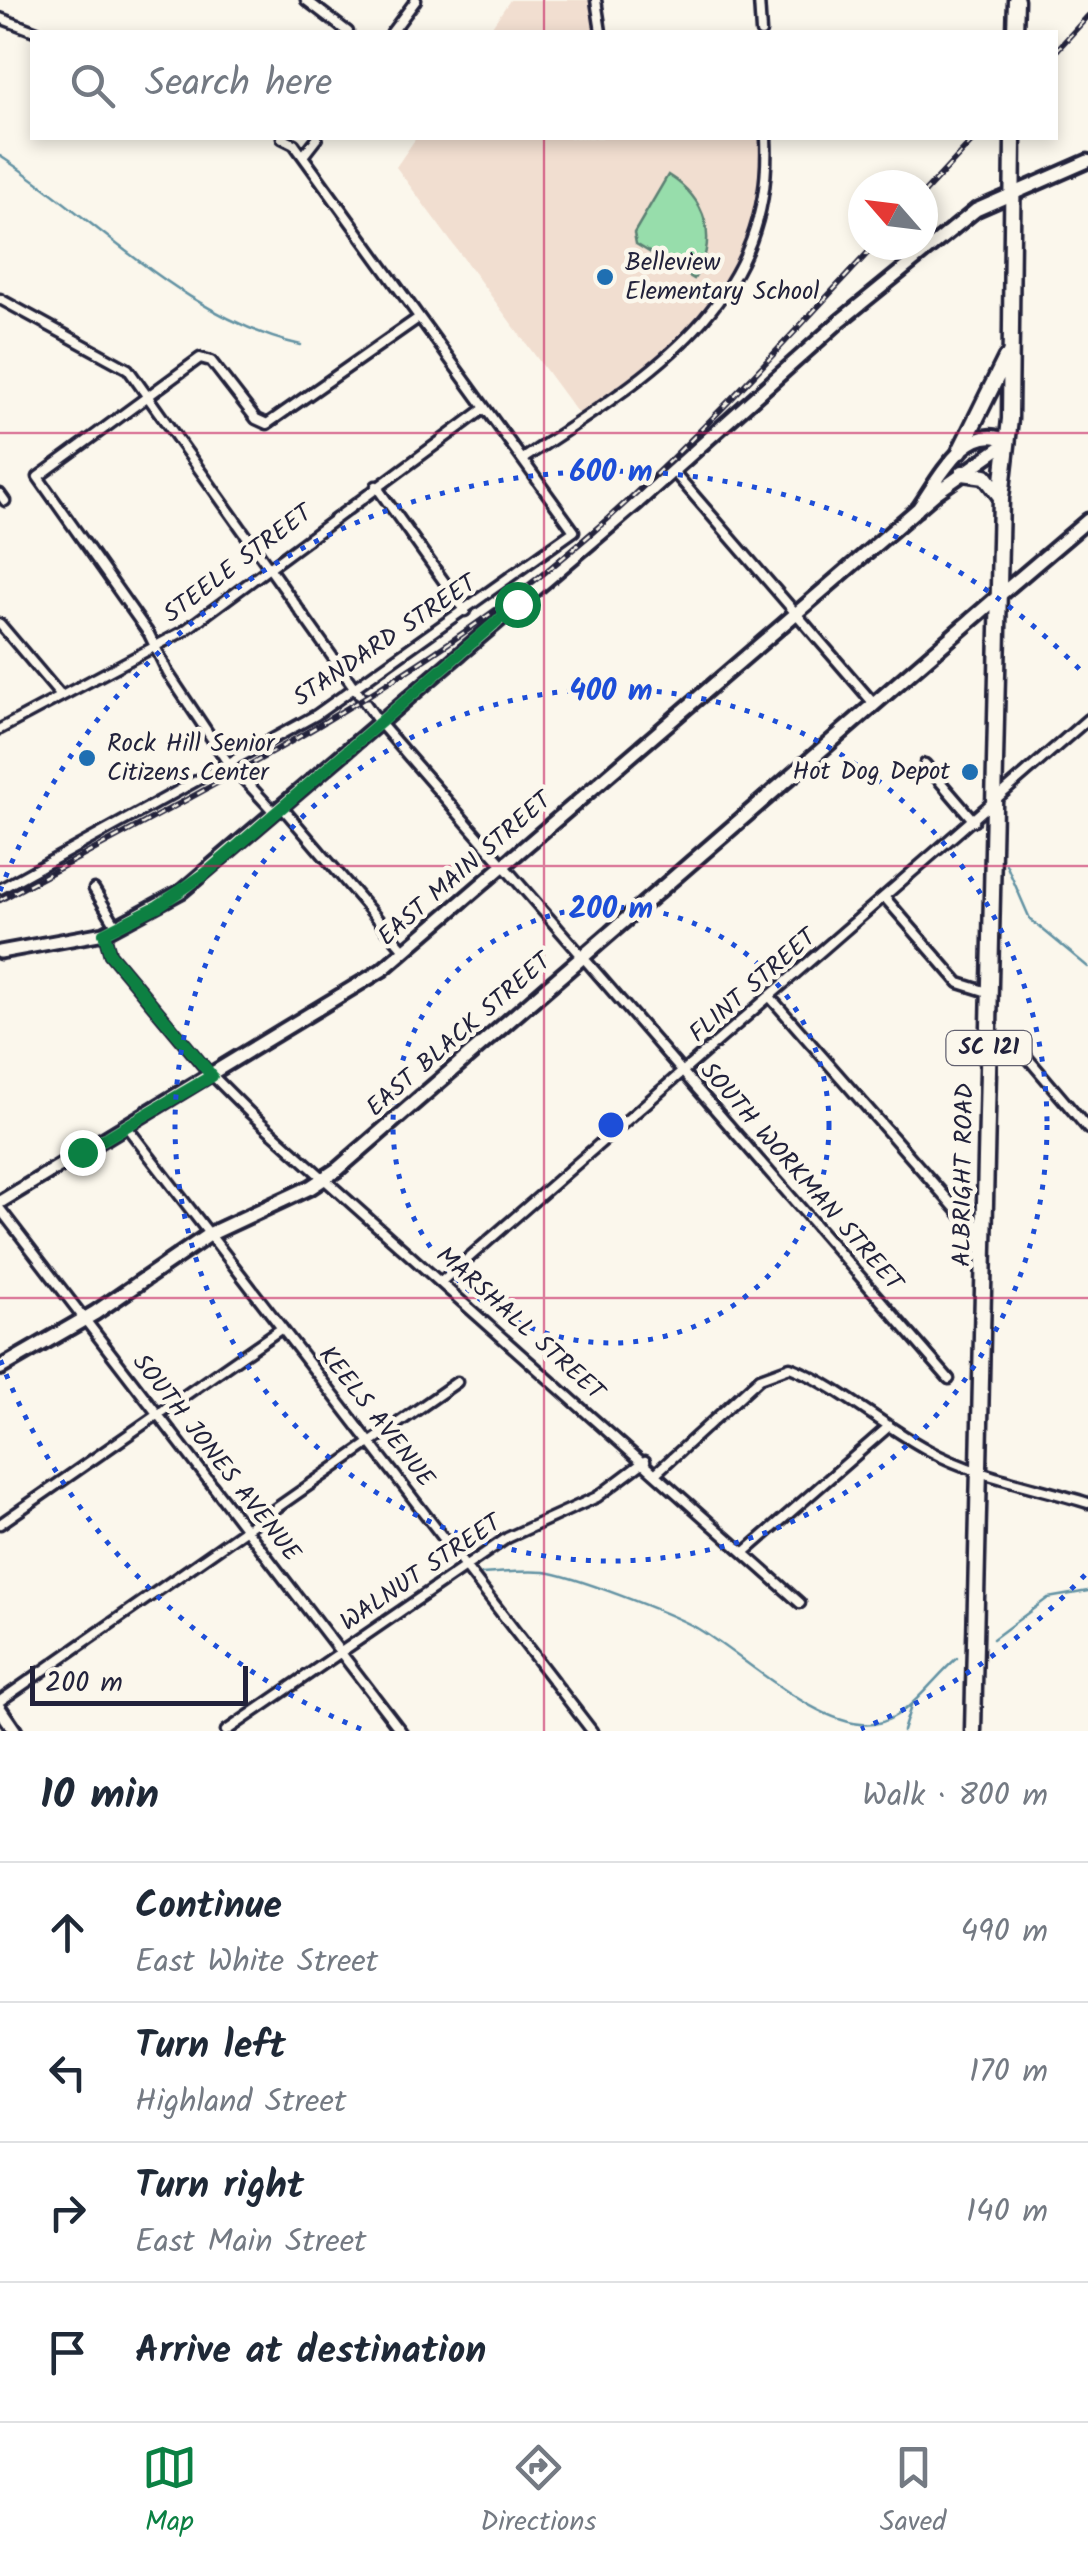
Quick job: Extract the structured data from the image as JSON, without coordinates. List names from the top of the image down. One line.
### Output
{"streets":{"highway":["SC 121","ALBRIGHT ROAD"],"main road":["EAST BLACK STREET"],"street":["STEELE STREET","STANDARD STREET","EAST MAIN STREET","FLINT STREET","SOUTH WORKMAN STREET","MARSHALL STREET","KEELS AVENUE","SOUTH JONES AVENUE","WALNUT STREET"]},"crossings":[["STEELE STREET","SOUTH WORKMAN STREET"],["STANDARD STREET","SOUTH WORKMAN STREET"],["EAST MAIN STREET","ALBRIGHT ROAD"],["EAST MAIN STREET","SOUTH WORKMAN STREET"],["EAST MAIN STREET","MARSHALL STREET"],["EAST MAIN STREET","KEELS AVENUE"],["EAST MAIN STREET","SOUTH JONES AVENUE"],["FLINT STREET","ALBRIGHT ROAD"],["FLINT STREET","SOUTH WORKMAN STREET"],["FLINT STREET","MARSHALL STREET"],["EAST BLACK STREET","ALBRIGHT ROAD"],["EAST BLACK STREET","SOUTH WORKMAN STREET"],["EAST BLACK STREET","MARSHALL STREET"],["EAST BLACK STREET","KEELS AVENUE"],["EAST BLACK STREET","SOUTH JONES AVENUE"],["MARSHALL STREET","WALNUT STREET"],["KEELS AVENUE","WALNUT STREET"],["SOUTH JONES AVENUE","WALNUT STREET"]],"places":["Belleview Elementary School","Rock Hill Senior Citizens Center","Hot Dog Depot"],"scale_bar":"200 m","north":"top left","page":{"search":"Search here","scale":"200 m","heading":["10 min","Walk · 800 m"],"list":[["Continue","East White Street","490 m"],["Turn left","Highland Street","170 m"],["Turn right","East Main Street","140 m"],"Arrive at destination"],"nav":["Map","Directions","Saved"]},"rings":["600 m","400 m","200 m"]}
